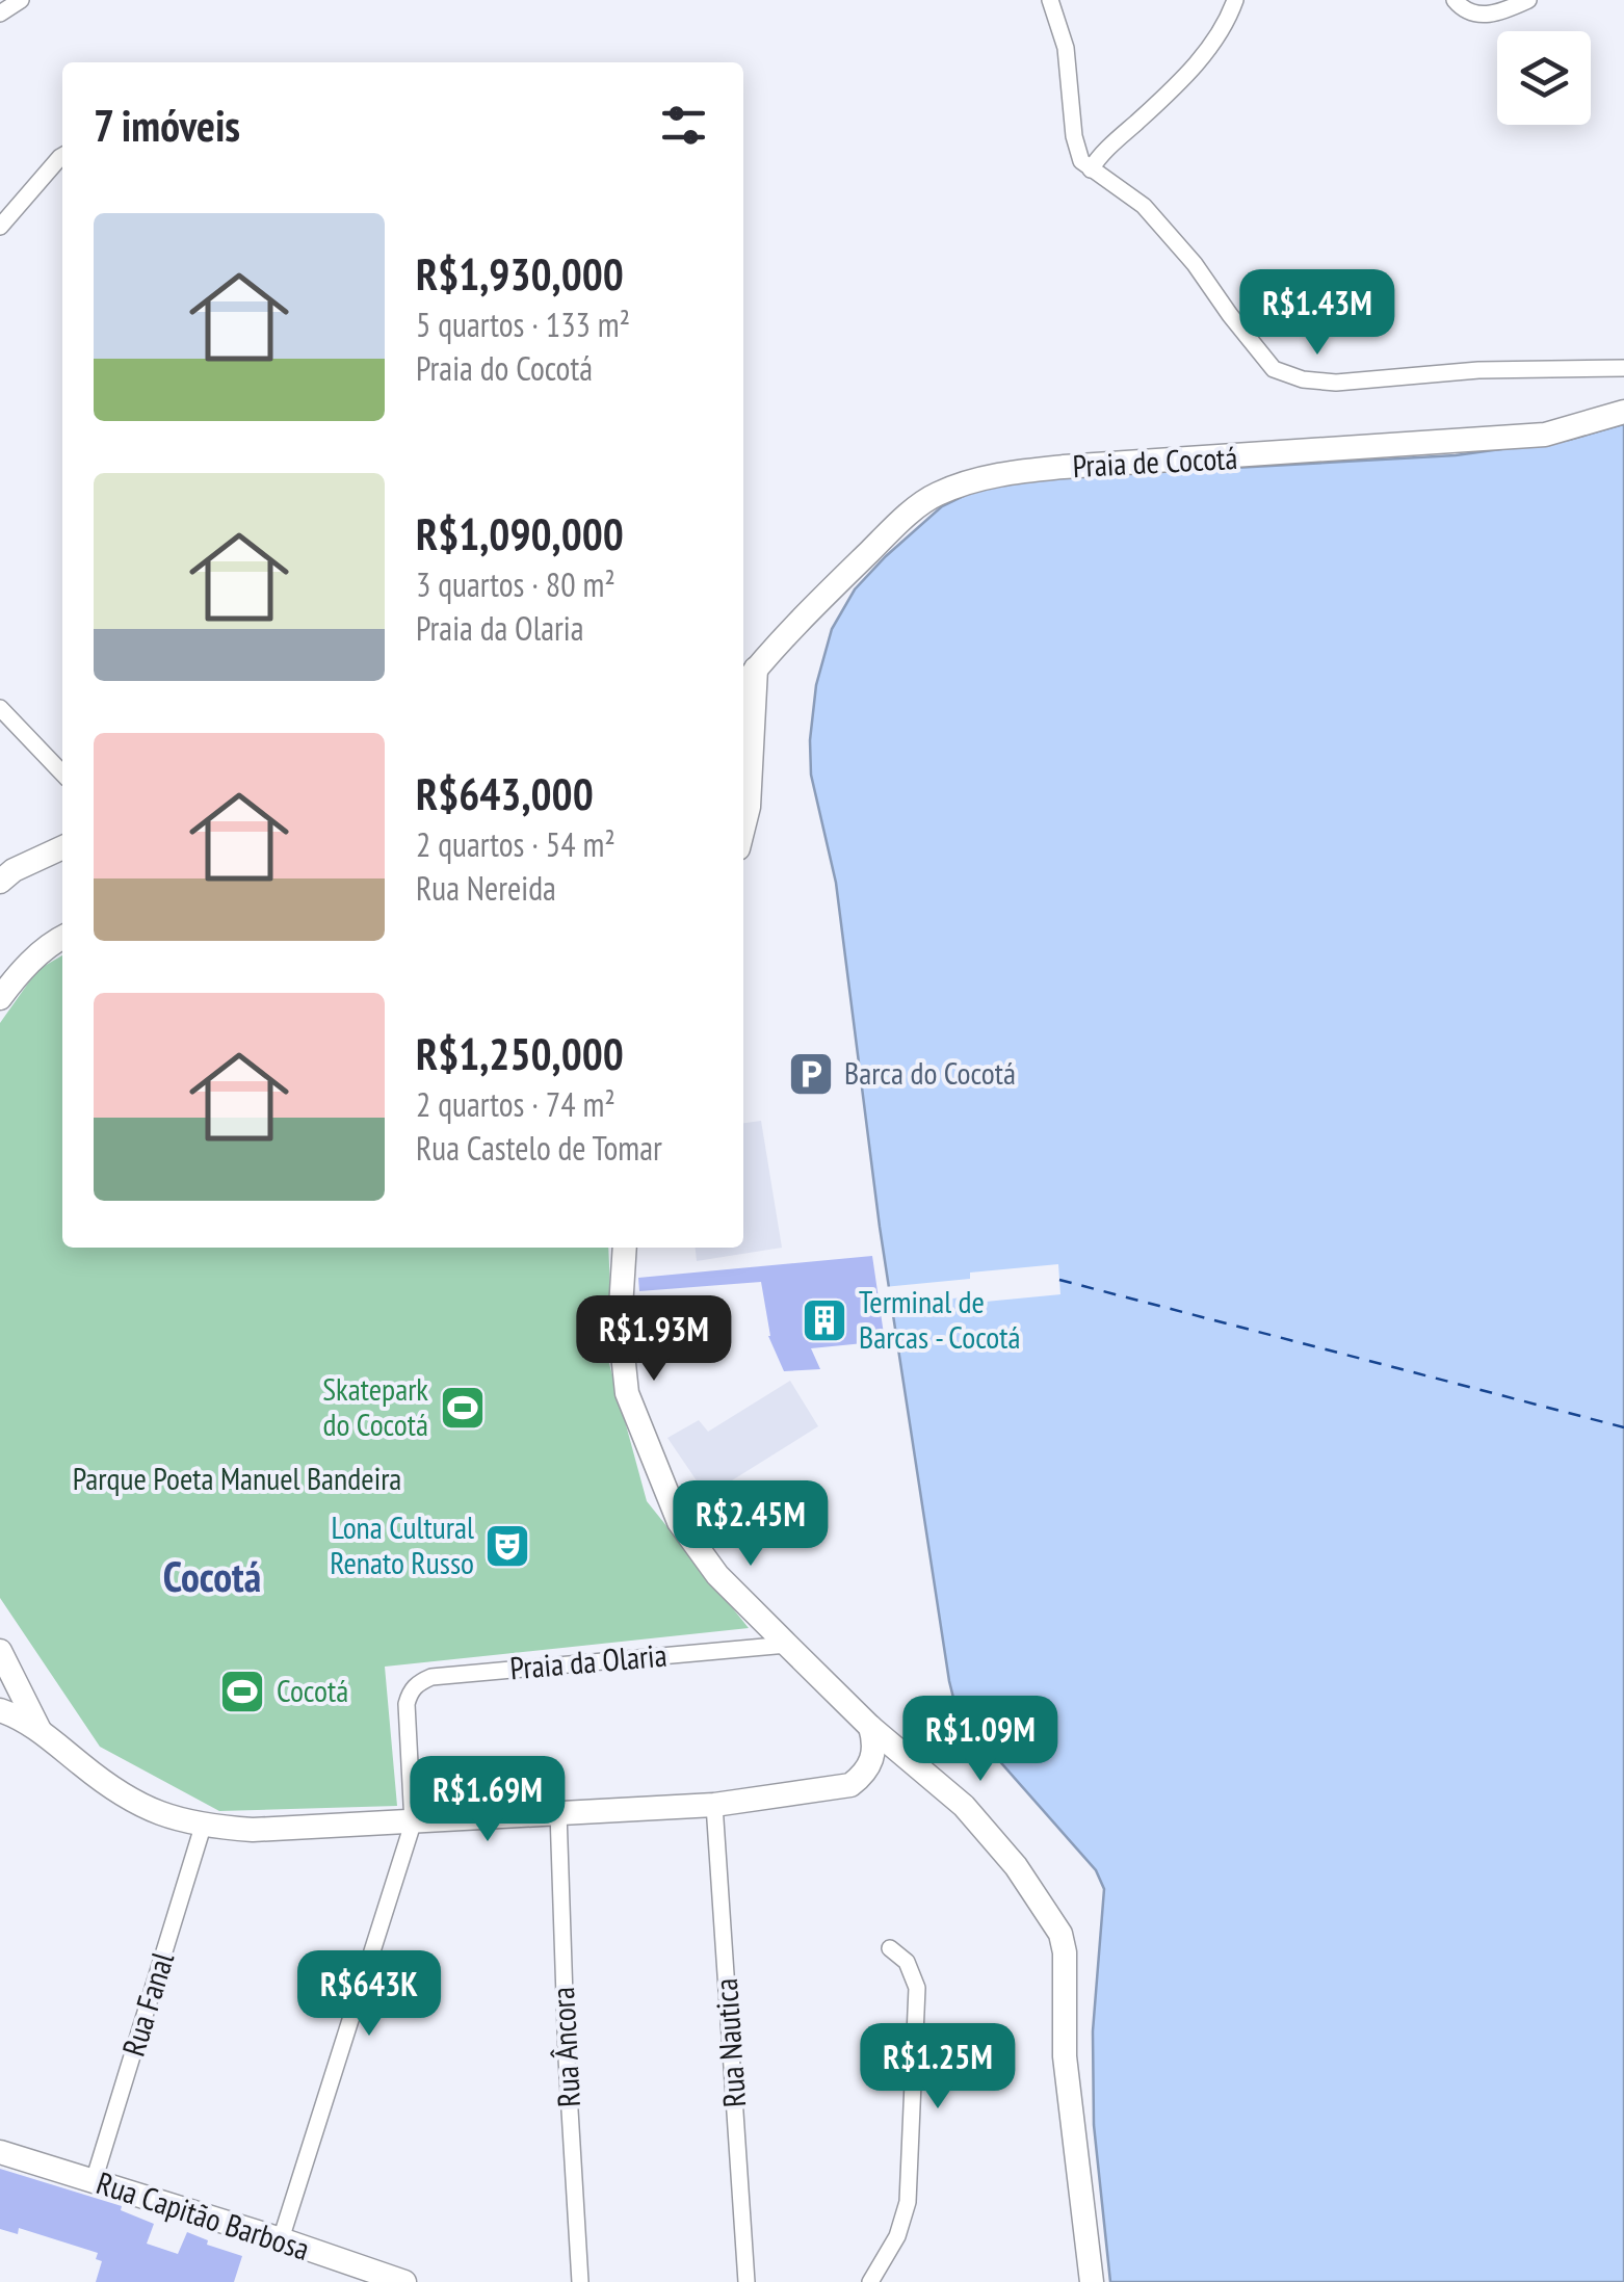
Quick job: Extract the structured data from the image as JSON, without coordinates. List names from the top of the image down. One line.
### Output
{"streets":{"street":["Praia de Cocotá","Praia da Olaria","Rua Fanal","Rua Nautica","Rua Âncora","Rua Capitão Barbosa"]},"crossings":[["Rua Fanal","Rua Capitão Barbosa"]],"districts":["Cocotá"],"parks":["Parque Poeta Manuel Bandeira"],"places":{"parking":["Barca do Cocotá"],"building":["Terminal de Barcas - Cocotá"],"sports":["Skatepark do Cocotá","Cocotá"],"theatre":["Lona Cultural Renato Russo"]},"page":{"heading":"7 imóveis","list":[{"name":"R$1,930,000","note":"5 quartos · 133 m² · Praia do Cocotá"},{"name":"R$1,090,000","note":"3 quartos · 80 m² · Praia da Olaria"},{"name":"R$643,000","note":"2 quartos · 54 m² · Rua Nereida"},{"name":"R$1,250,000","note":"2 quartos · 74 m² · Rua Castelo de Tomar"}],"price":["R$1.43M","R$1.93M","R$2.45M","R$1.09M","R$1.69M","R$643K","R$1.25M"]}}
